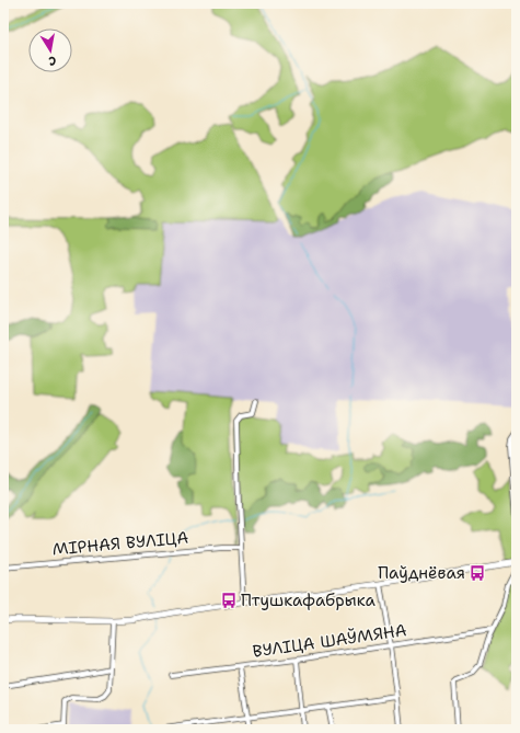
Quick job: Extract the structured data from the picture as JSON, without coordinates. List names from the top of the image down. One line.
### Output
{"streets":{"street":["МІРНАЯ ВУЛІЦА","ВУЛІЦА ШАЎМЯНА"]},"places":{"bus stop":["Паўднёвая","Птушкафабрыка"]},"north":"bottom"}
